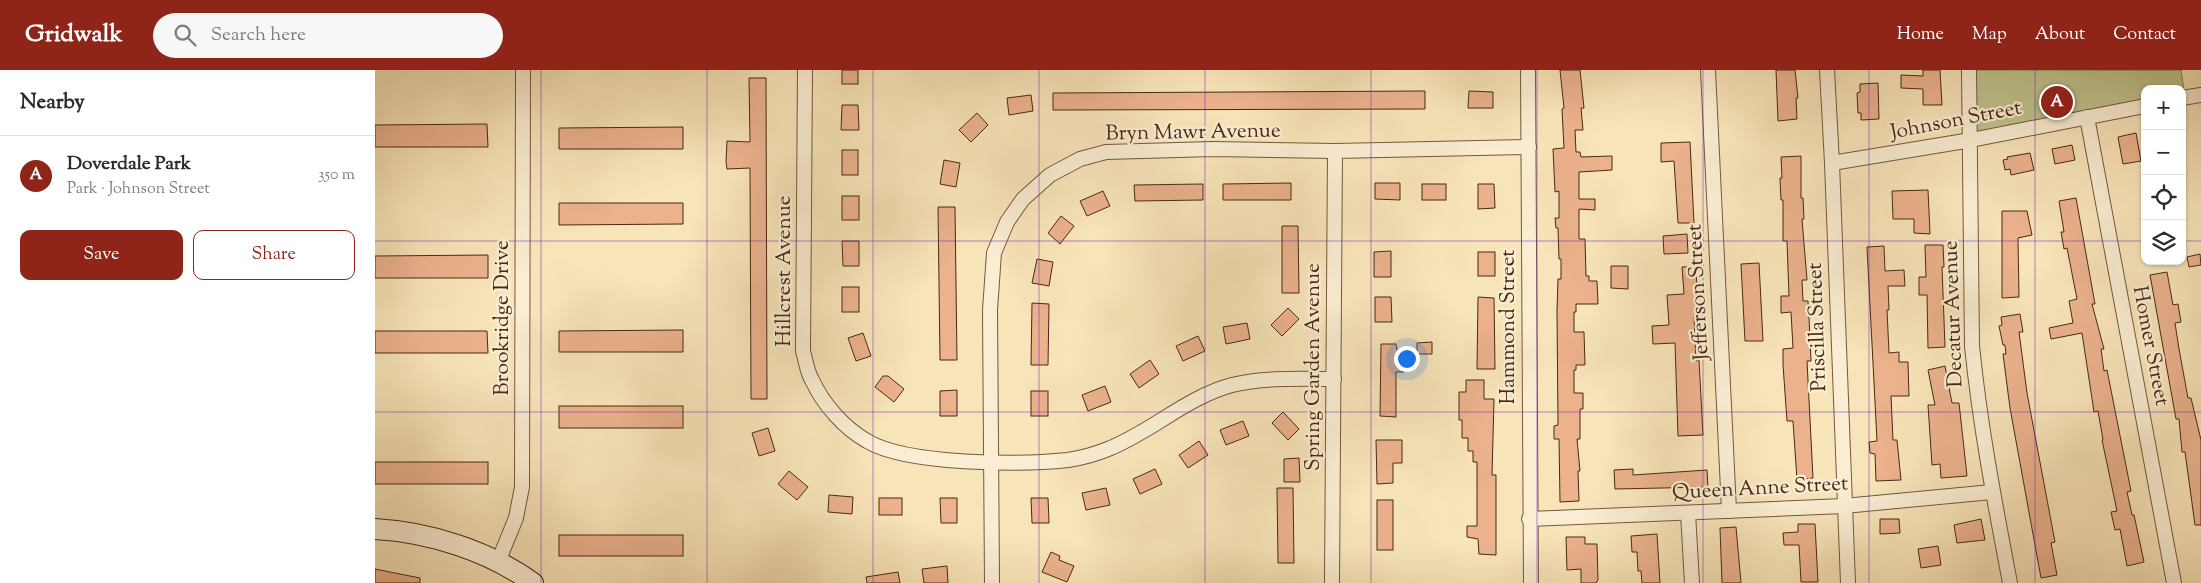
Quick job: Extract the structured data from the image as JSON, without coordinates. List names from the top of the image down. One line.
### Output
{"streets":{"street":["Johnson Street","Bryn Mawr Avenue","Hillcrest Avenue","Jefferson Street","Decatur Avenue","Brookridge Drive","Hammond Street","Priscilla Street","Homer Street","Spring Garden Avenue","Queen Anne Street"]},"crossings":[["Johnson Street","Decatur Avenue"],["Johnson Street","Priscilla Street"],["Johnson Street","Homer Street"],["Bryn Mawr Avenue","Hillcrest Avenue"],["Bryn Mawr Avenue","Hammond Street"],["Bryn Mawr Avenue","Spring Garden Avenue"],["Hillcrest Avenue","Spring Garden Avenue"],["Jefferson Street","Queen Anne Street"],["Decatur Avenue","Queen Anne Street"],["Hammond Street","Queen Anne Street"],["Priscilla Street","Queen Anne Street"]],"page":{"header":"Gridwalk","search":"Search here","nav":["Home","Map","About","Contact"],"heading":"Nearby","pins":"A","map_buttons":["+","−"],"list":[{"mark":"A","name":"Doverdale Park","note":"Park · Johnson Street","value":"350 m"}],"buttons":["Save","Share"]}}
